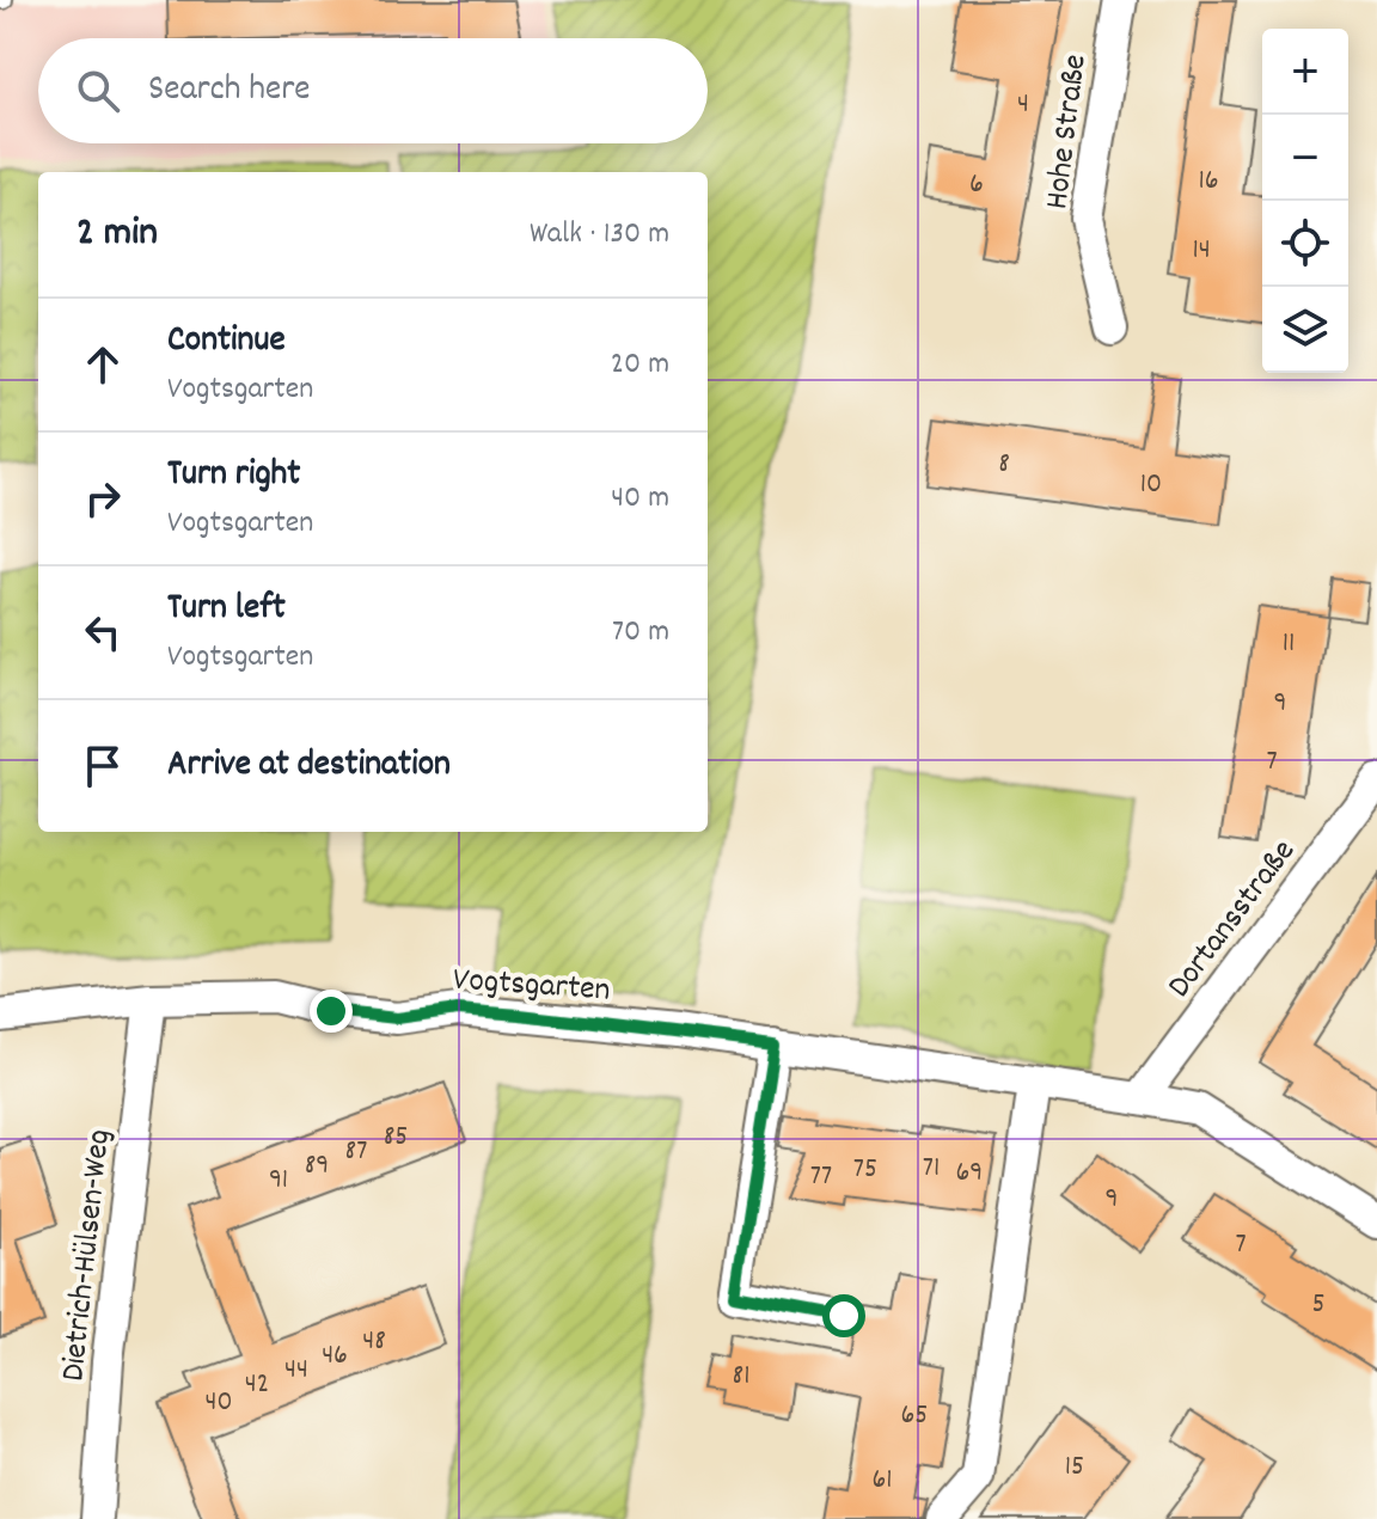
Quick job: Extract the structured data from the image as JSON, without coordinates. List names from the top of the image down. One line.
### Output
{"streets":{"street":["Hohe Straße","Dortansstraße","Vogtsgarten","Dietrich-Hülsen-Weg"]},"crossings":[["Dortansstraße","Vogtsgarten"],["Vogtsgarten","Dietrich-Hülsen-Weg"]],"house_numbers":["4","16","6","14","8","10","11","9","7","85","87","89","71","75","69","77","91","9","7","5","48","46","44","81","42","40","65","15","61"],"page":{"map_buttons":["+","−"],"search":"Search here","heading":["2 min","Walk · 130 m"],"list":[["Continue","Vogtsgarten","20 m"],["Turn right","Vogtsgarten","40 m"],["Turn left","Vogtsgarten","70 m"],"Arrive at destination"]}}
